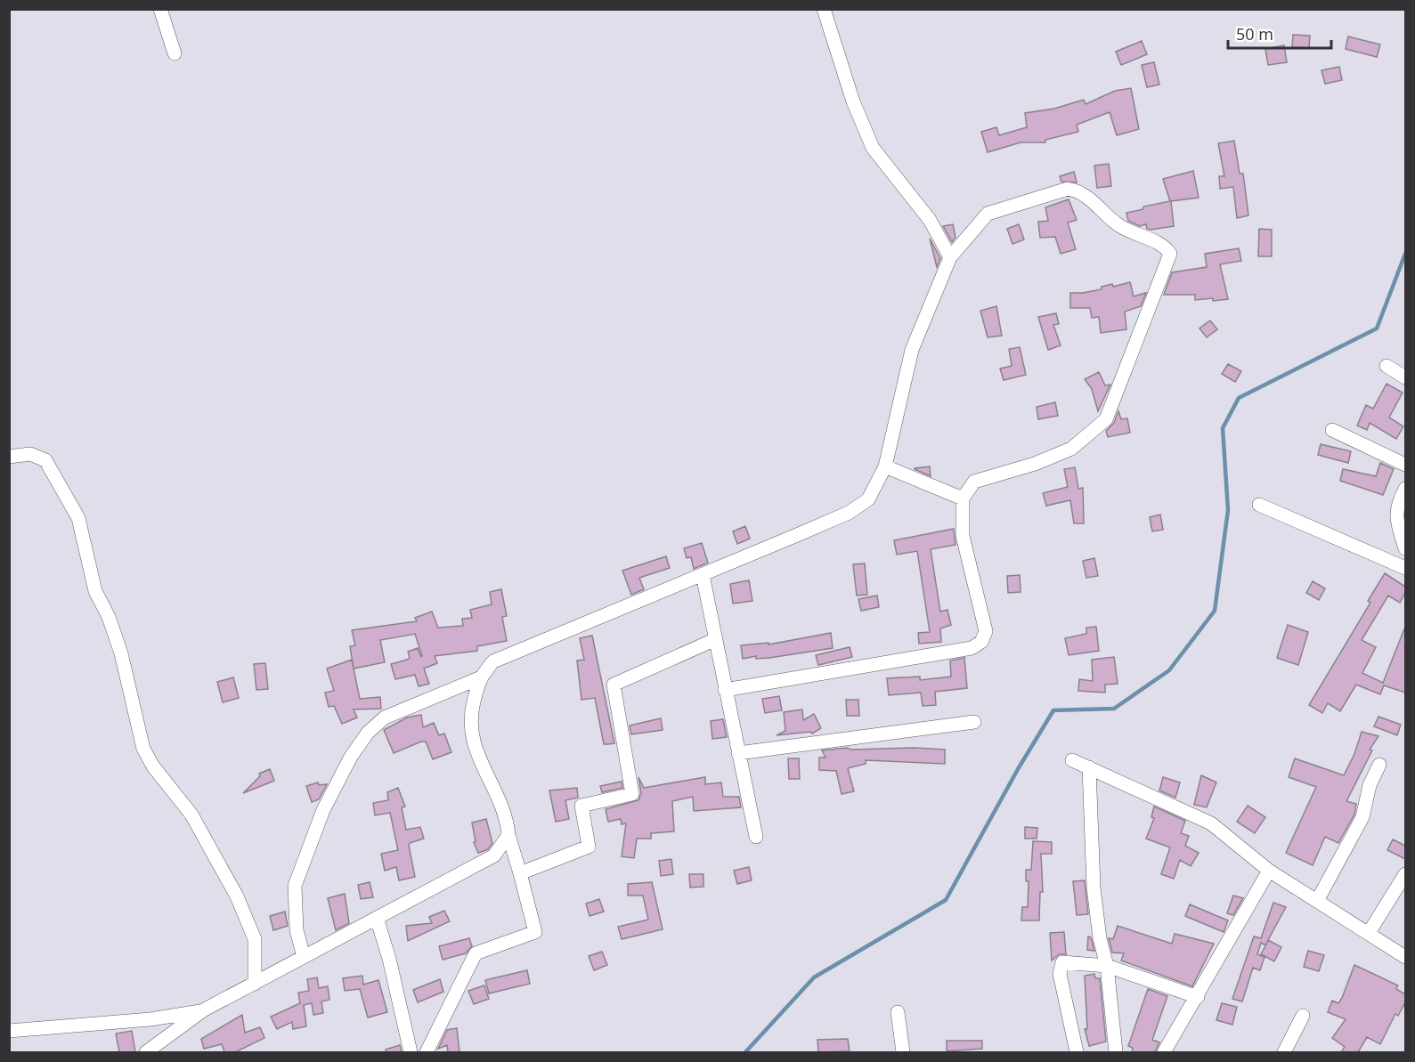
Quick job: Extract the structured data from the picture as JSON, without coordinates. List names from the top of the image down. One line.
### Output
{"scale_bar":"50 m"}
